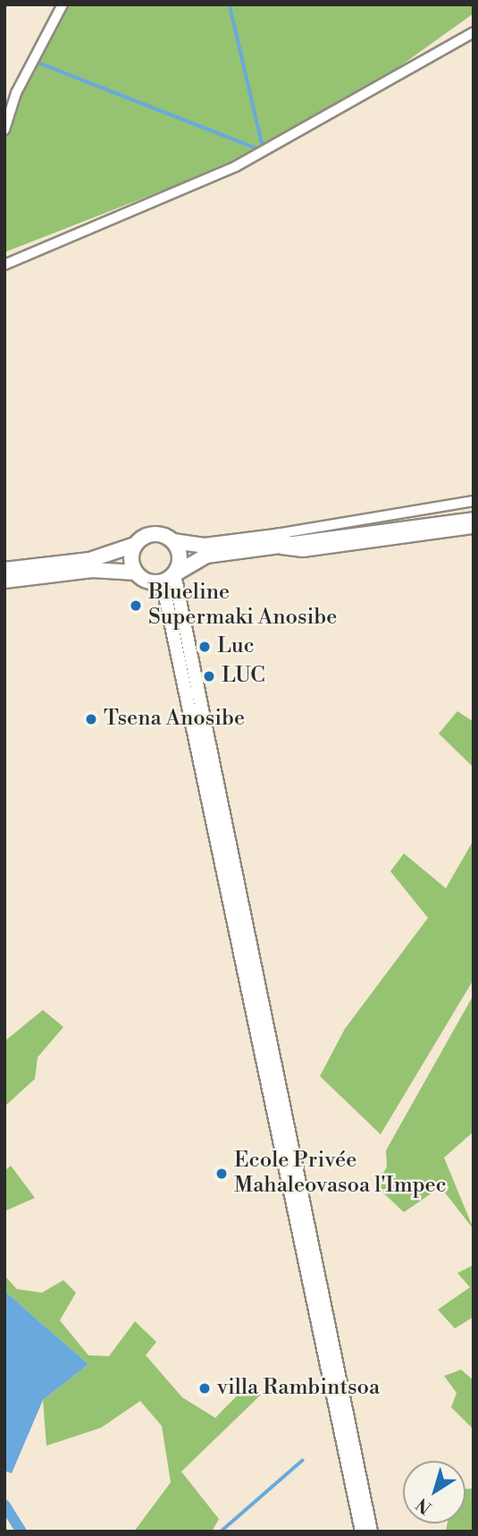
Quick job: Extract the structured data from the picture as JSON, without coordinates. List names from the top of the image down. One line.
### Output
{"places":["Blueline Supermaki Anosibe","Luc","LUC","Tsena Anosibe","Ecole Privée Mahaleovasoa l'Impec","villa Rambintsoa"],"north":"bottom left"}
